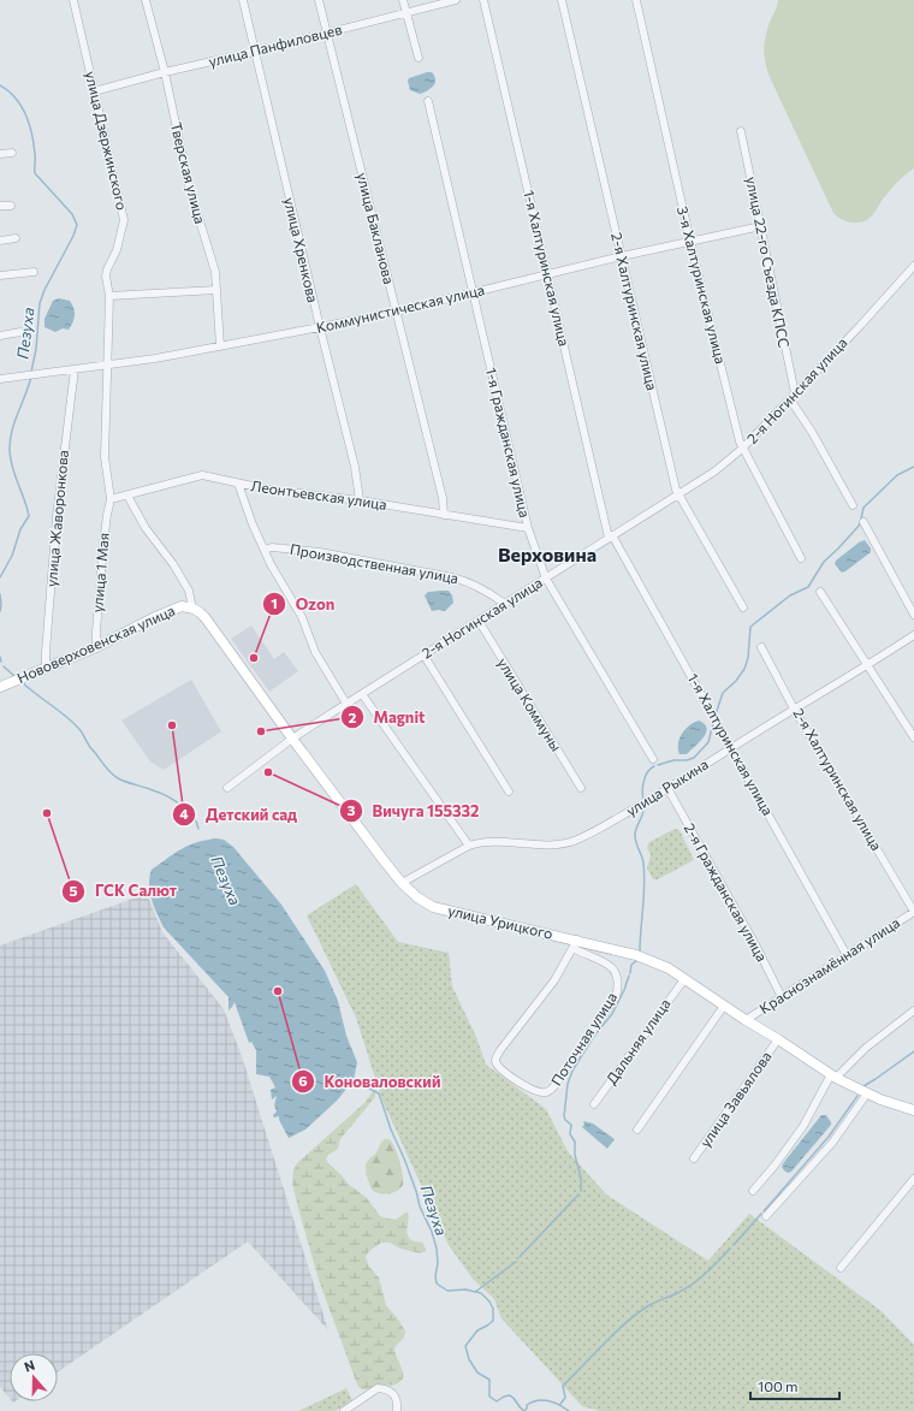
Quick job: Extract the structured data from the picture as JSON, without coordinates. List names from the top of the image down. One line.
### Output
{"streets":{"main road":["Нововерховенская улица","улица Урицкого"],"street":["улица Панфиловцев","улица Дзержинского","Тверская улица","улица Бакланова","улица Хренкова","улица 22-го Съезда КПСС","1-я Халтуринская улица","3-я Халтуринская улица","Коммунистическая улица","2-я Халтуринская улица","2-я Ногинская улица","1-я Гражданская улица","Леонтьевская улица","улица Жаворонкова","Производственная улица","улица 1 Мая","улица Коммуны","улица Рыкина","2-я Гражданская улица","Краснознамённая улица","Поточная улица","Дальняя улица","улица Завьялова"]},"crossings":[["улица Панфиловцев","улица Дзержинского"],["улица Панфиловцев","Тверская улица"],["улица Панфиловцев","улица Бакланова"],["улица Панфиловцев","улица Хренкова"],["улица Дзержинского","Коммунистическая улица"],["улица Дзержинского","улица 1 Мая"],["Тверская улица","Коммунистическая улица"],["улица Бакланова","Коммунистическая улица"],["улица Бакланова","Леонтьевская улица"],["улица Хренкова","Коммунистическая улица"],["улица Хренкова","Леонтьевская улица"],["улица 22-го Съезда КПСС","Коммунистическая улица"],["улица 22-го Съезда КПСС","2-я Ногинская улица"],["1-я Халтуринская улица","Коммунистическая улица"],["1-я Халтуринская улица","2-я Ногинская улица"],["1-я Халтуринская улица","улица Рыкина"],["1-я Халтуринская улица","Краснознамённая улица"],["3-я Халтуринская улица","Коммунистическая улица"],["3-я Халтуринская улица","2-я Ногинская улица"],["Коммунистическая улица","2-я Халтуринская улица"],["Коммунистическая улица","1-я Гражданская улица"],["Коммунистическая улица","улица Жаворонкова"],["Коммунистическая улица","улица 1 Мая"],["2-я Халтуринская улица","2-я Ногинская улица"],["2-я Халтуринская улица","улица Рыкина"],["2-я Халтуринская улица","Краснознамённая улица"],["2-я Ногинская улица","1-я Гражданская улица"],["2-я Ногинская улица","Производственная улица"],["2-я Ногинская улица","улица Коммуны"],["2-я Ногинская улица","улица Урицкого"],["1-я Гражданская улица","Леонтьевская улица"],["Леонтьевская улица","улица 1 Мая"],["улица Жаворонкова","Нововерховенская улица"],["улица 1 Мая","Нововерховенская улица"],["Нововерховенская улица","улица Урицкого"],["улица Рыкина","2-я Гражданская улица"],["улица Рыкина","улица Урицкого"],["2-я Гражданская улица","Краснознамённая улица"],["улица Урицкого","Краснознамённая улица"],["улица Урицкого","Поточная улица"],["улица Урицкого","Дальняя улица"],["улица Урицкого","улица Завьялова"]],"districts":["Верховина"],"water":["Пезуха"],"places":["Ozon","Детский сад","Magnit","Вичуга 155332","ГСК Салют","Коноваловский"],"scale_bar":"100 m","north":"top"}
